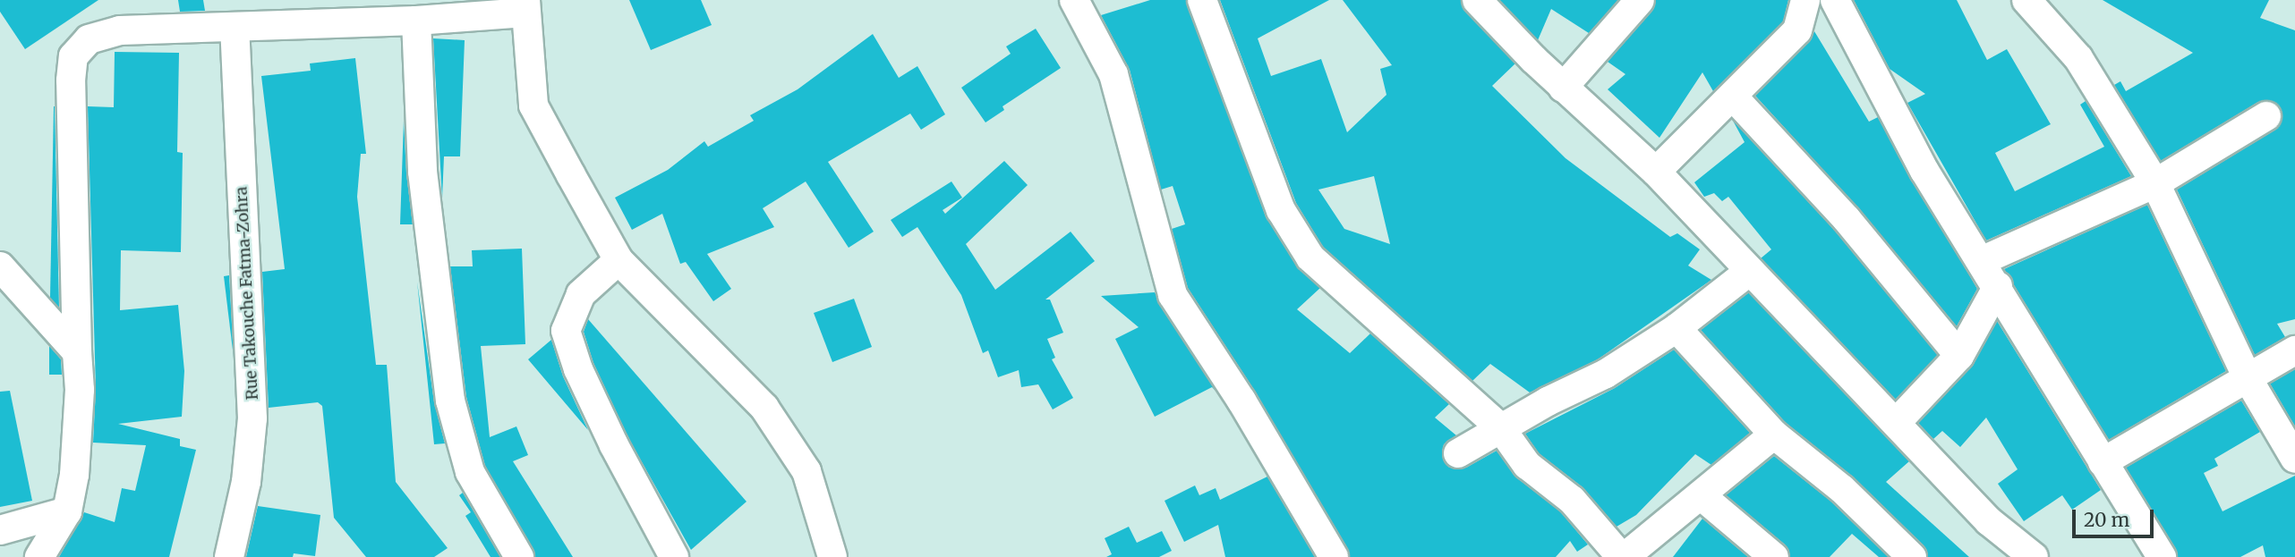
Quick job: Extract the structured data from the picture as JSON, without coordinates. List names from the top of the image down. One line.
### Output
{"streets":{"street":["Rue Takouche Fatma-Zohra"]},"scale_bar":"20 m"}
